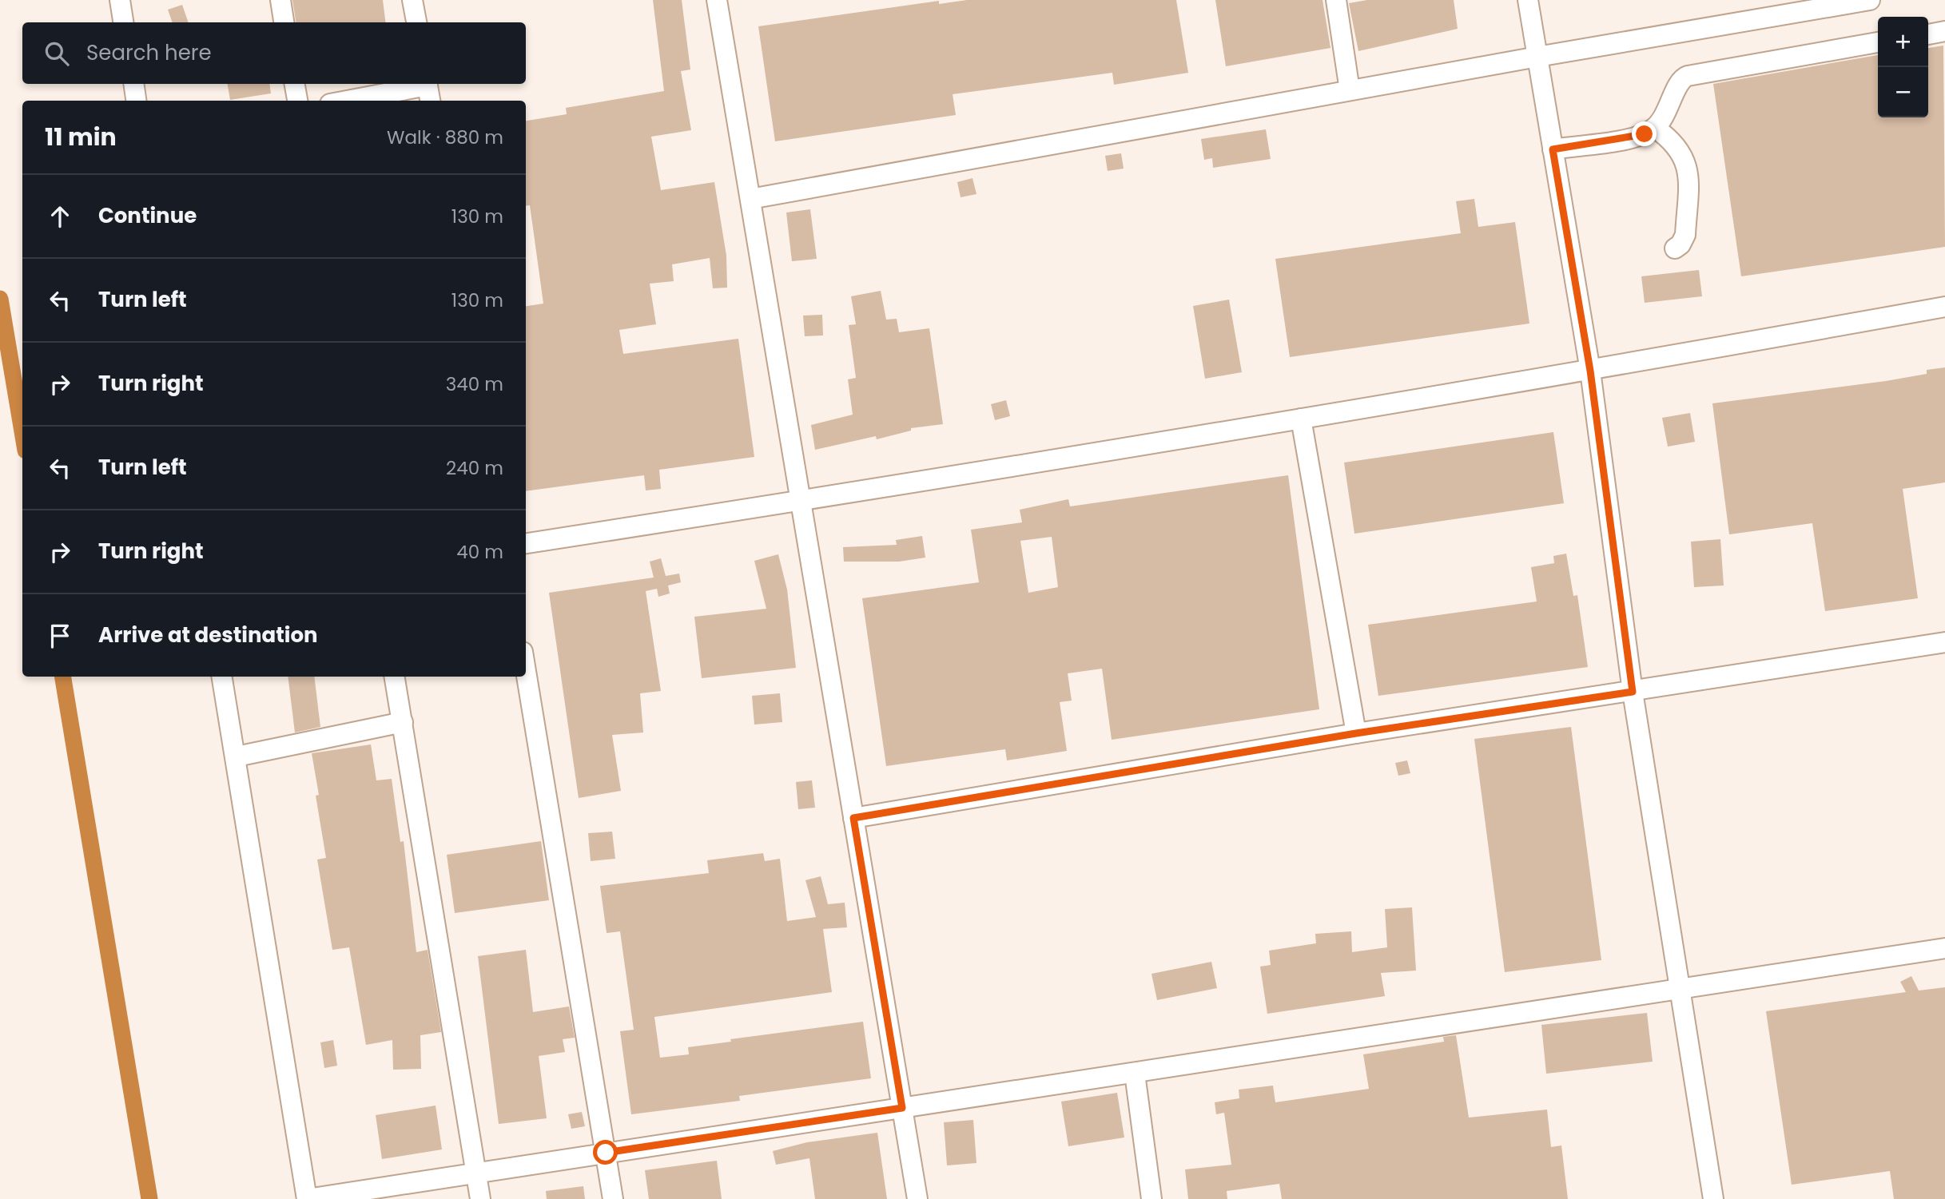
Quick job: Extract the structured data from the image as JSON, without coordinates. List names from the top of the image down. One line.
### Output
{"page":{"map_buttons":["+","−"],"search":"Search here","heading":["11 min","Walk · 880 m"],"list":[["Continue","130 m"],["Turn left","130 m"],["Turn right","340 m"],["Turn left","240 m"],["Turn right","40 m"],"Arrive at destination"]}}
